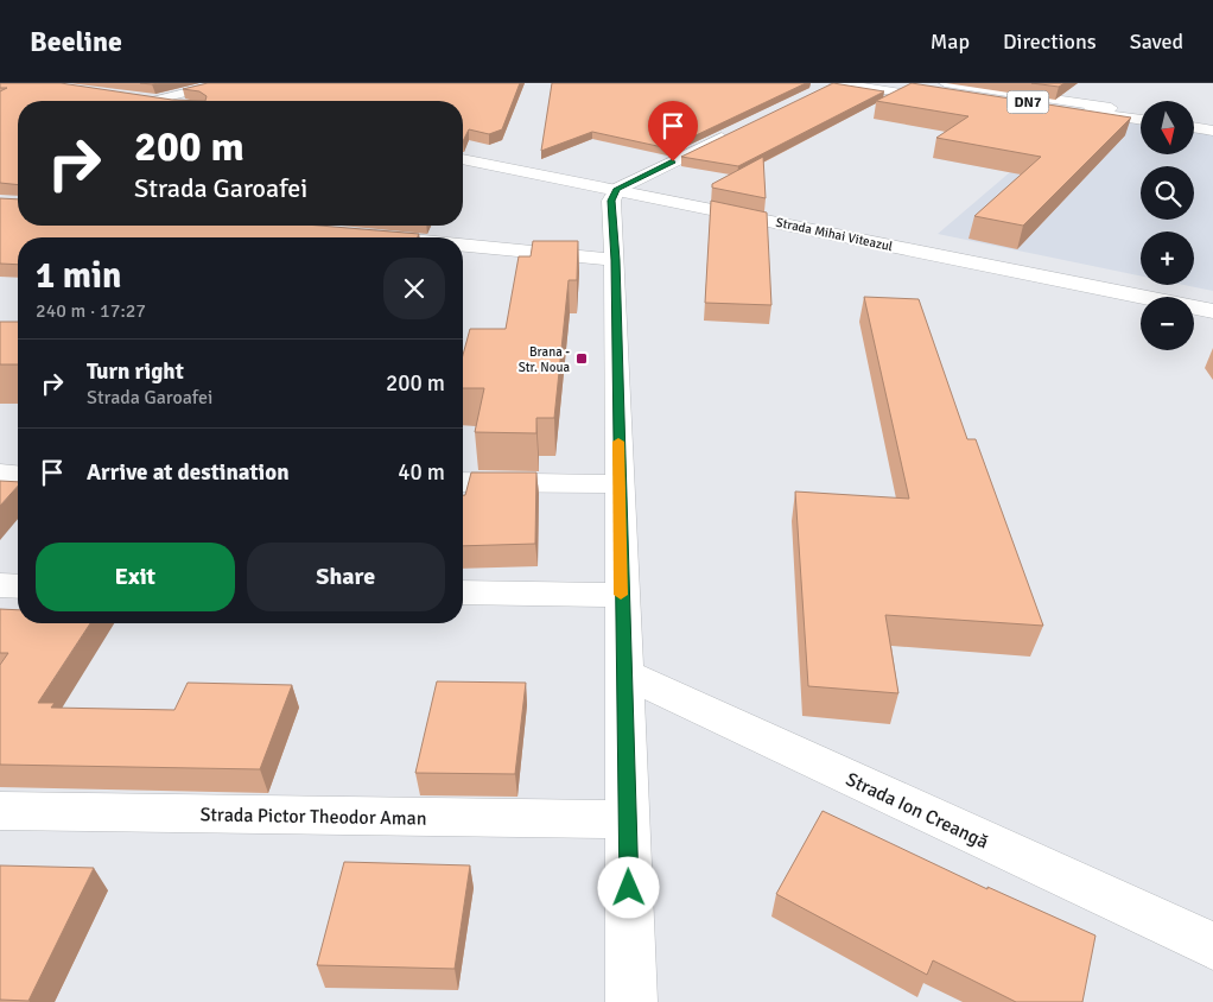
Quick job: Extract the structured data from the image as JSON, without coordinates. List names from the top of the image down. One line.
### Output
{"streets":{"street":["DN7","Strada Mihai Viteazul","Strada Ion Creangă","Strada Pictor Theodor Aman"]},"places":{"transit":["Brana - Str. Noua"]},"north":"bottom","page":{"header":"Beeline","nav":["Map","Directions","Saved"],"map_buttons":["+","−"],"turn":["200 m","Strada Garoafei"],"heading":["1 min","240 m · 17:27"],"list":[{"name":"Turn right","note":"Strada Garoafei","value":"200 m"},{"name":"Arrive at destination","value":"40 m"}],"buttons":["Exit","Share"]}}
